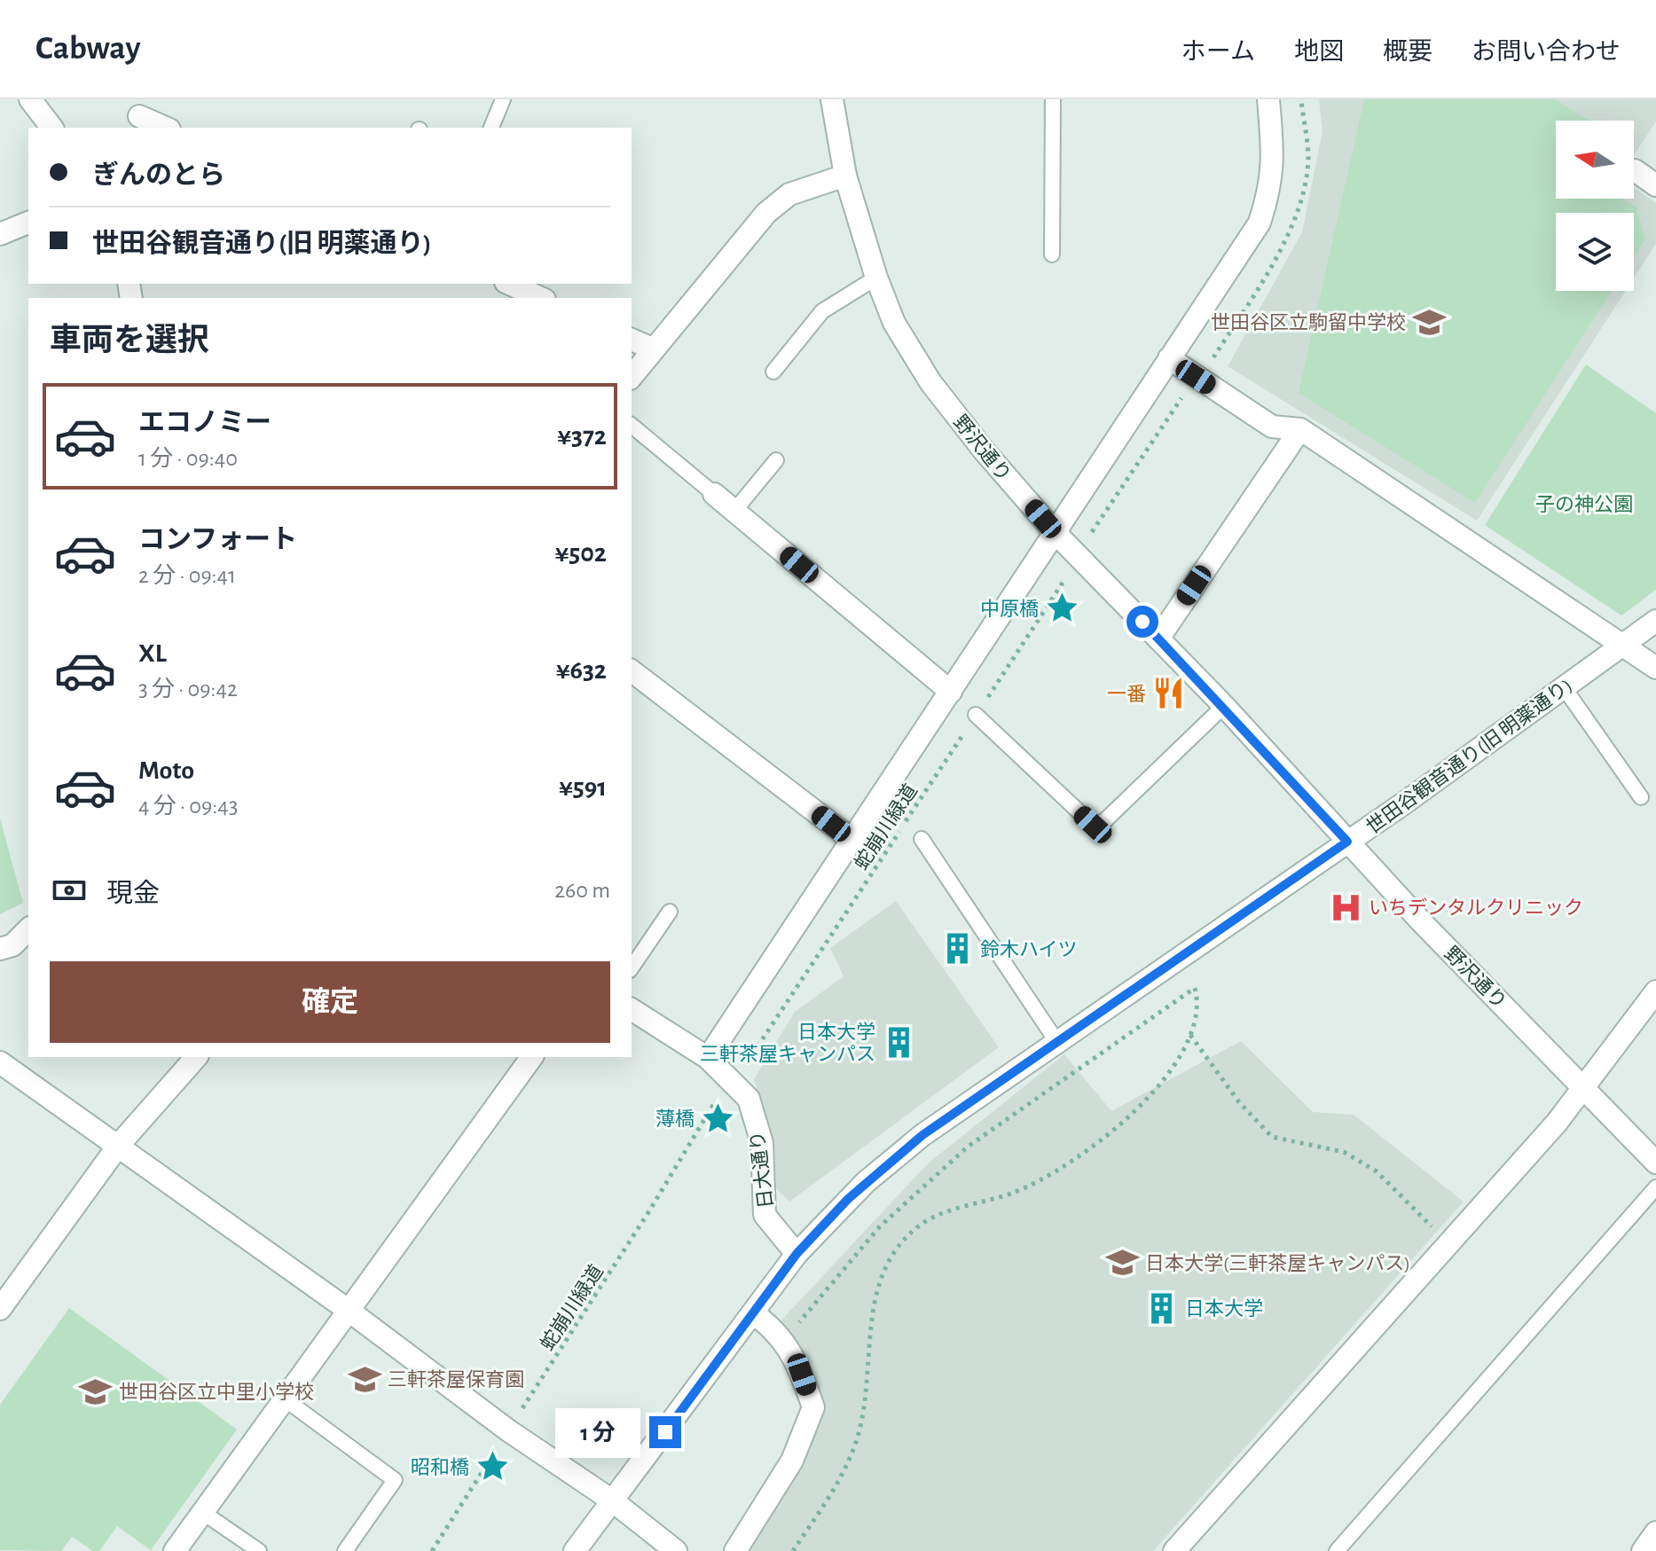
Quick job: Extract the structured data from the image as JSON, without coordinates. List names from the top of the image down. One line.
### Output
{"streets":{"street":["野沢通り","世田谷観音通り(旧 明薬通り)","日大通り"],"path":["蛇崩川緑道"]},"crossings":[["野沢通り","世田谷観音通り(旧 明薬通り)"],["野沢通り","蛇崩川緑道"],["世田谷観音通り(旧 明薬通り)","日大通り"],["蛇崩川緑道","日大通り"]],"parks":["子の神公園"],"places":{"school or university":["世田谷区立駒留中学校","日本大学(三軒茶屋キャンパス)","三軒茶屋保育園","世田谷区立中里小学校"],"place":["中原橋","薄橋","昭和橋"],"restaurant":["一番"],"hospital":["いちデンタルクリニック"],"building":["鈴木ハイツ","日本大学 三軒茶屋キャンパス","日本大学"]},"north":"left","page":{"header":"Cabway","nav":["ホーム","地図","概要","お問い合わせ"],"banner":["ぎんのとら","世田谷観音通り(旧 明薬通り)"],"heading":"車両を選択","list":[{"name":"エコノミー","note":"1 分 · 09:40","value":"¥372"},{"name":"コンフォート","note":"2 分 · 09:41","value":"¥502"},{"name":"XL","note":"3 分 · 09:42","value":"¥632"},{"name":"Moto","note":"4 分 · 09:43","value":"¥591"}],"pay":["現金","260 m"],"buttons":"確定","bubble":"1 分"}}
